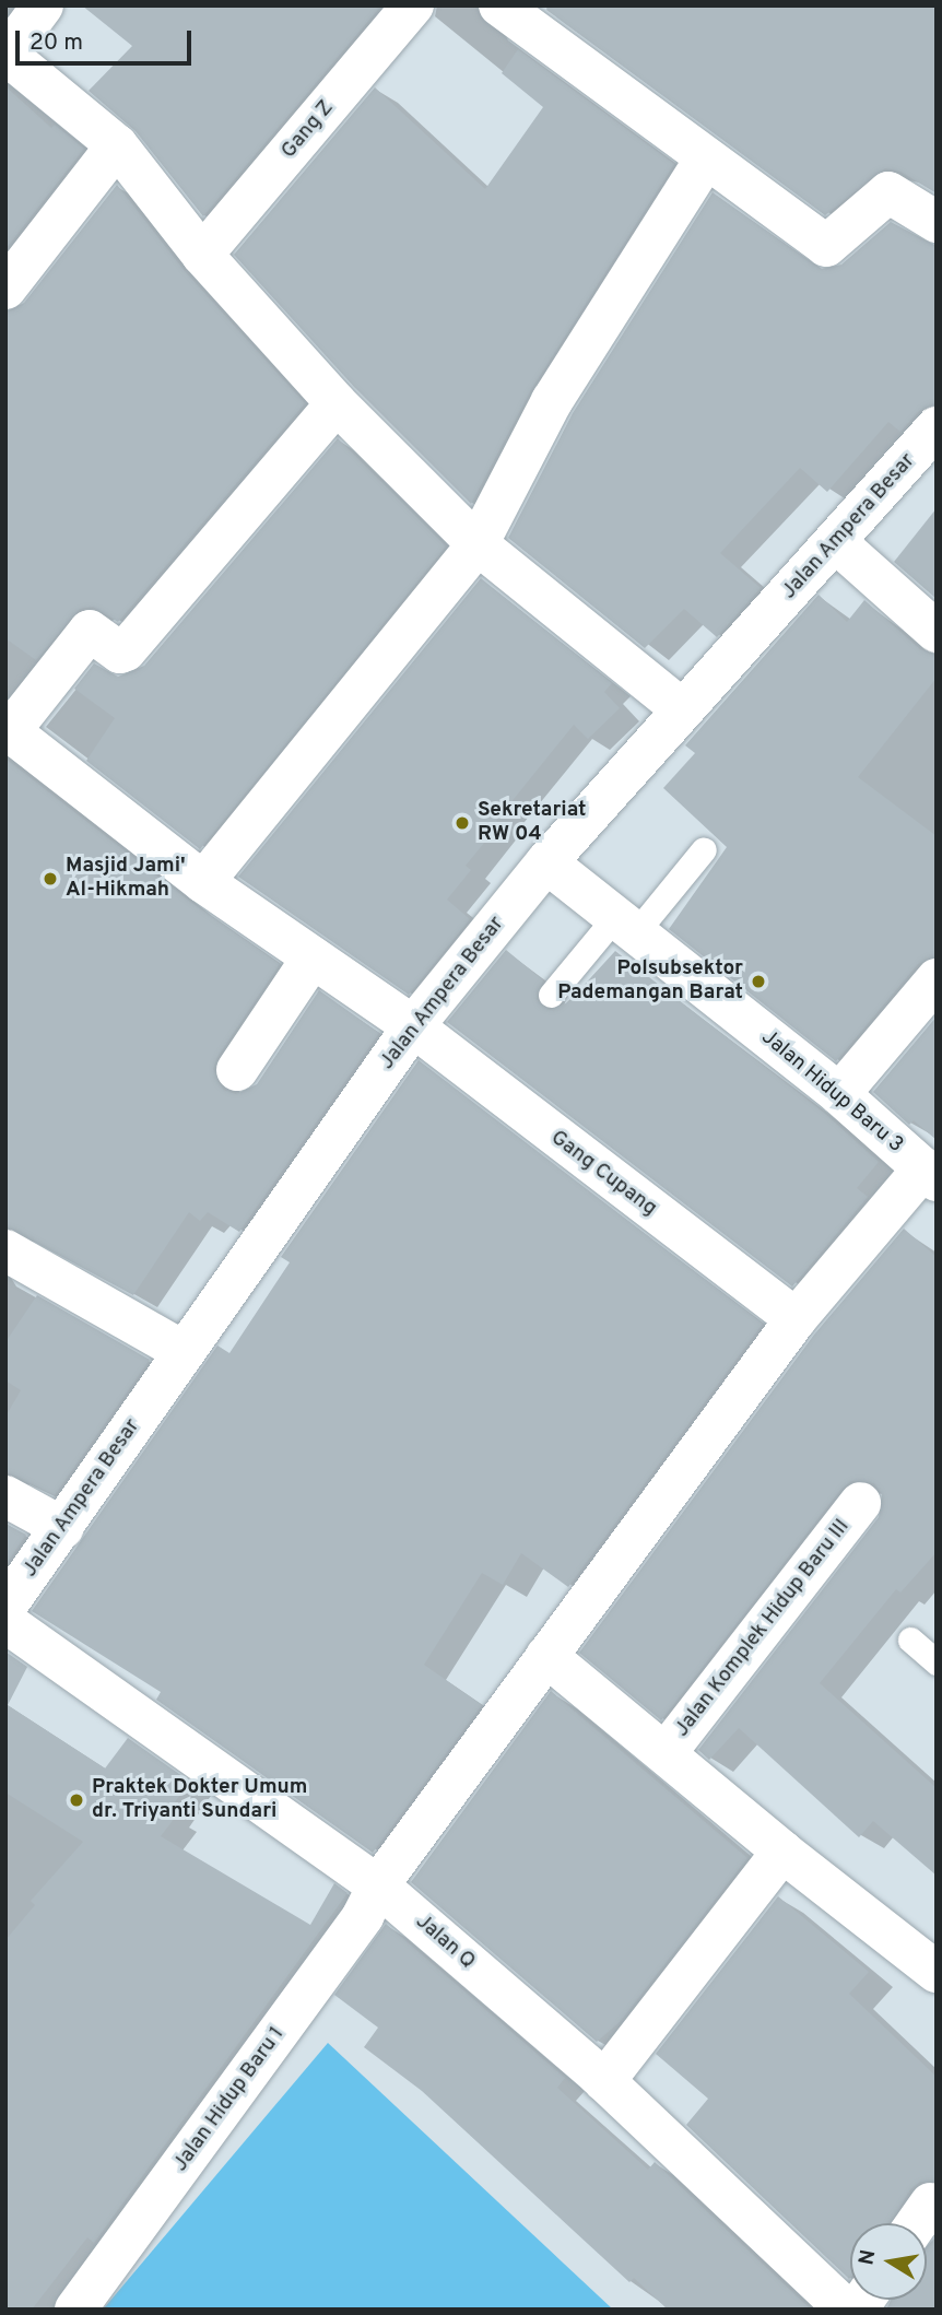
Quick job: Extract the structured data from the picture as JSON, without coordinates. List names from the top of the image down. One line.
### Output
{"streets":{"street":["Gang Z","Jalan Ampera Besar","Jalan Hidup Baru 3","Gang Cupang","Jalan Komplek Hidup Baru III","Jalan Q","Jalan Hidup Baru 1"]},"crossings":[["Jalan Ampera Besar","Jalan Hidup Baru 3"],["Jalan Ampera Besar","Gang Cupang"],["Jalan Hidup Baru 3","Jalan Hidup Baru 1"],["Gang Cupang","Jalan Hidup Baru 1"],["Jalan Komplek Hidup Baru III","Jalan Hidup Baru 1"],["Jalan Q","Jalan Hidup Baru 1"]],"places":["Sekretariat RW 04","Masjid Jami' Al-Hikmah","Polsubsektor Pademangan Barat","Praktek Dokter Umum dr. Triyanti Sundari"],"scale_bar":"20 m","north":"left"}
